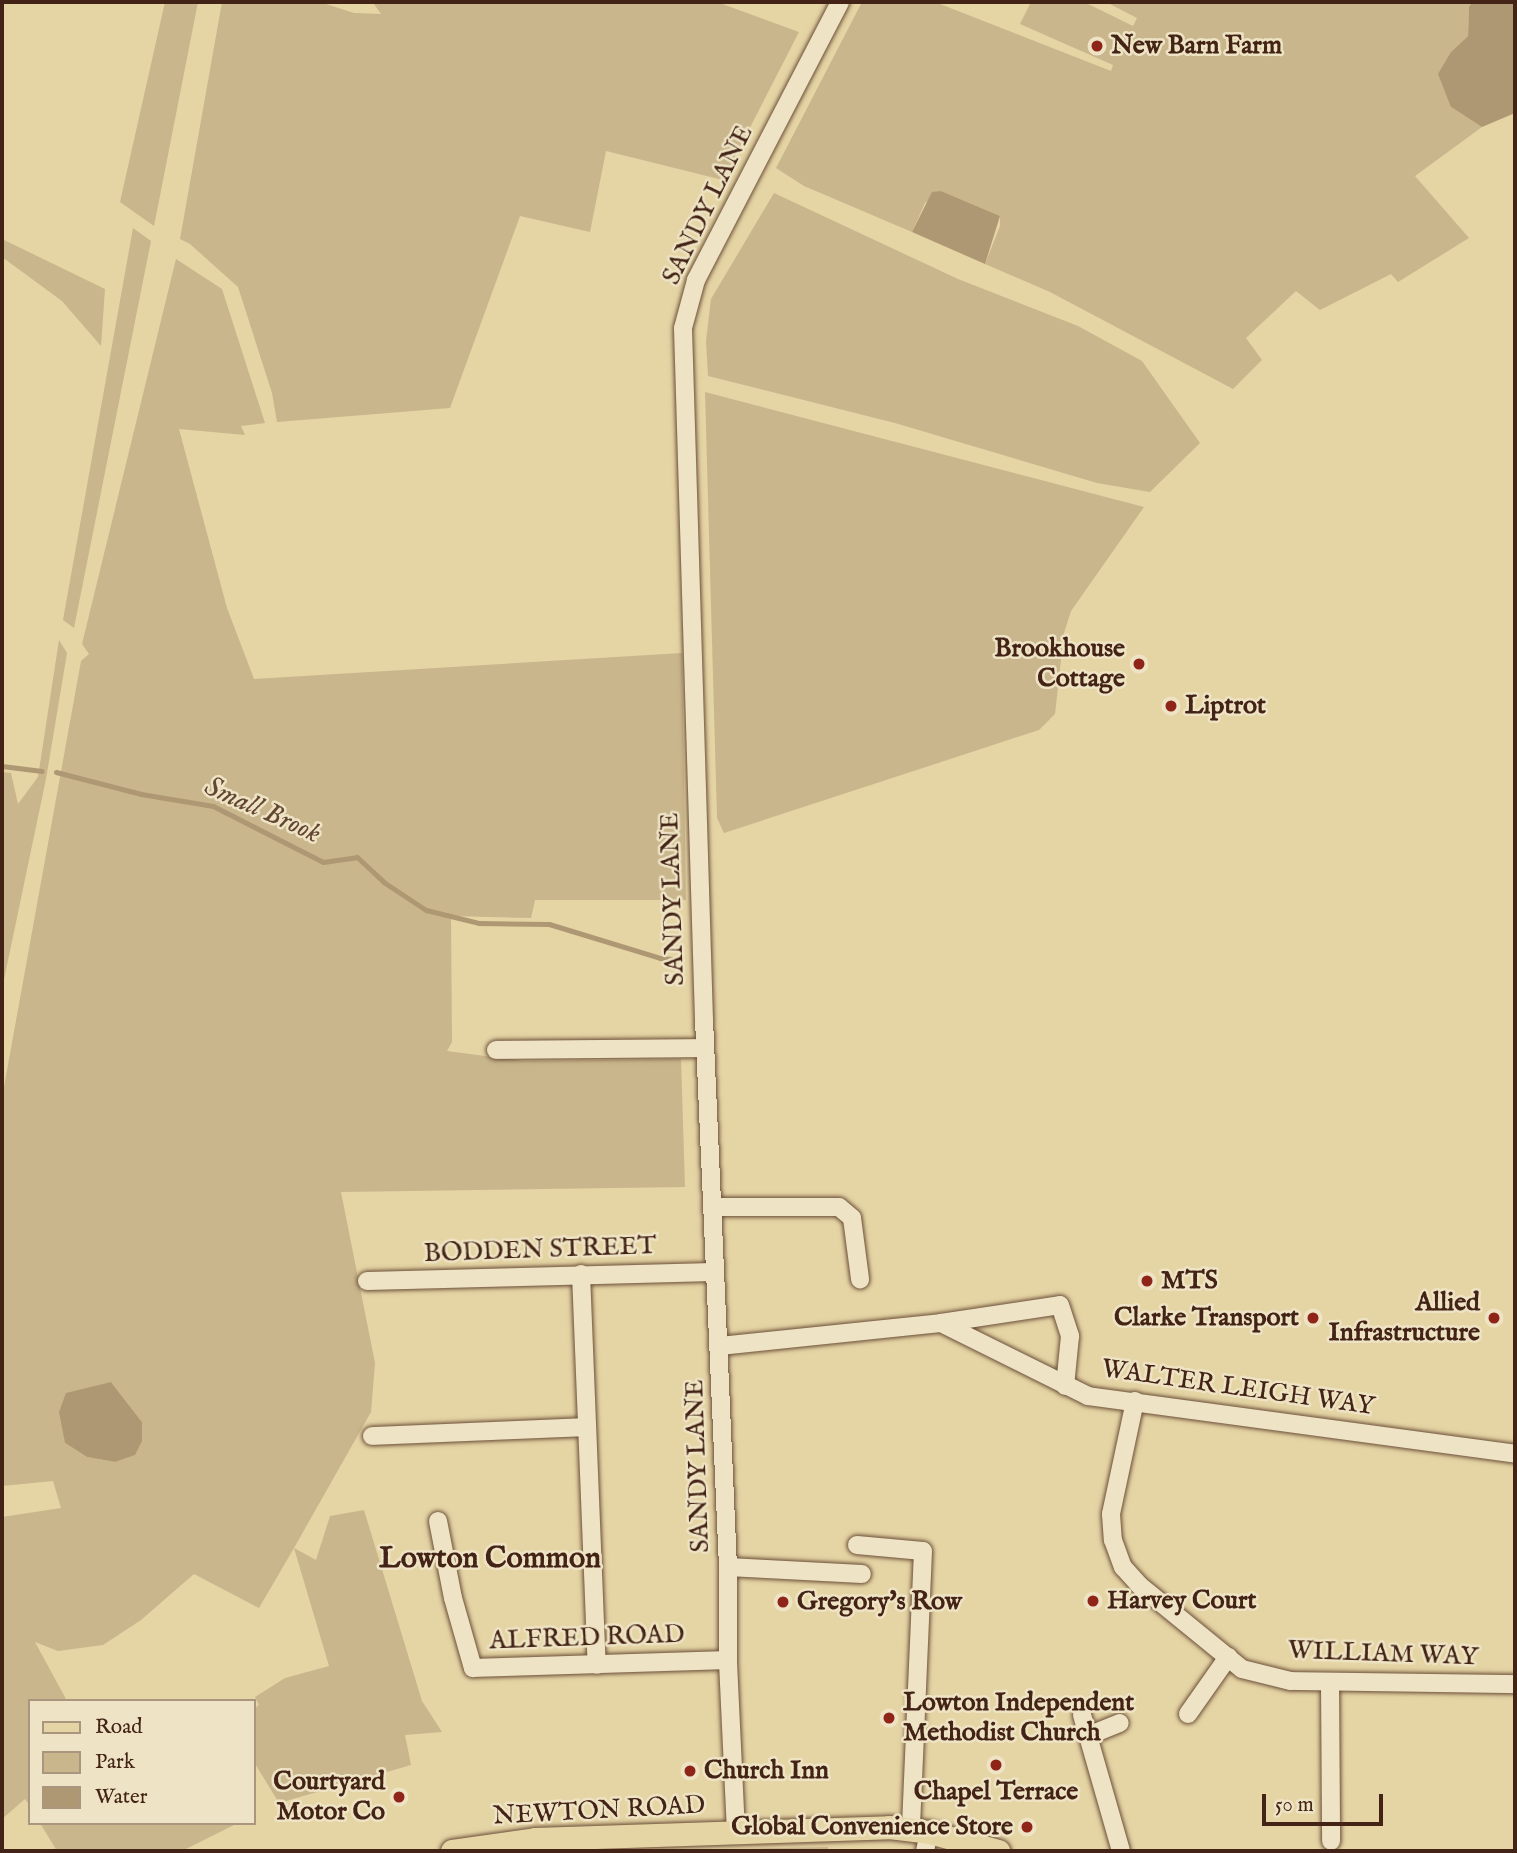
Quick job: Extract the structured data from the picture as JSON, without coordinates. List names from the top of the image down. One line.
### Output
{"streets":{"main road":["NEWTON ROAD"],"street":["SANDY LANE","BODDEN STREET","WALTER LEIGH WAY","ALFRED ROAD","WILLIAM WAY"]},"crossings":[["SANDY LANE","BODDEN STREET"],["SANDY LANE","ALFRED ROAD"],["SANDY LANE","NEWTON ROAD"],["WALTER LEIGH WAY","WILLIAM WAY"]],"districts":["Lowton Common"],"water":["Small Brook"],"places":["New Barn Farm","Brookhouse Cottage","Liptrot","MTS","Clarke Transport","Allied Infrastructure","Harvey Court","Gregory's Row","Lowton Independent Methodist Church","Chapel Terrace","Church Inn","Courtyard Motor Co","Global Convenience Store"],"legend":["Road","Park","Water"],"scale_bar":"50 m"}
